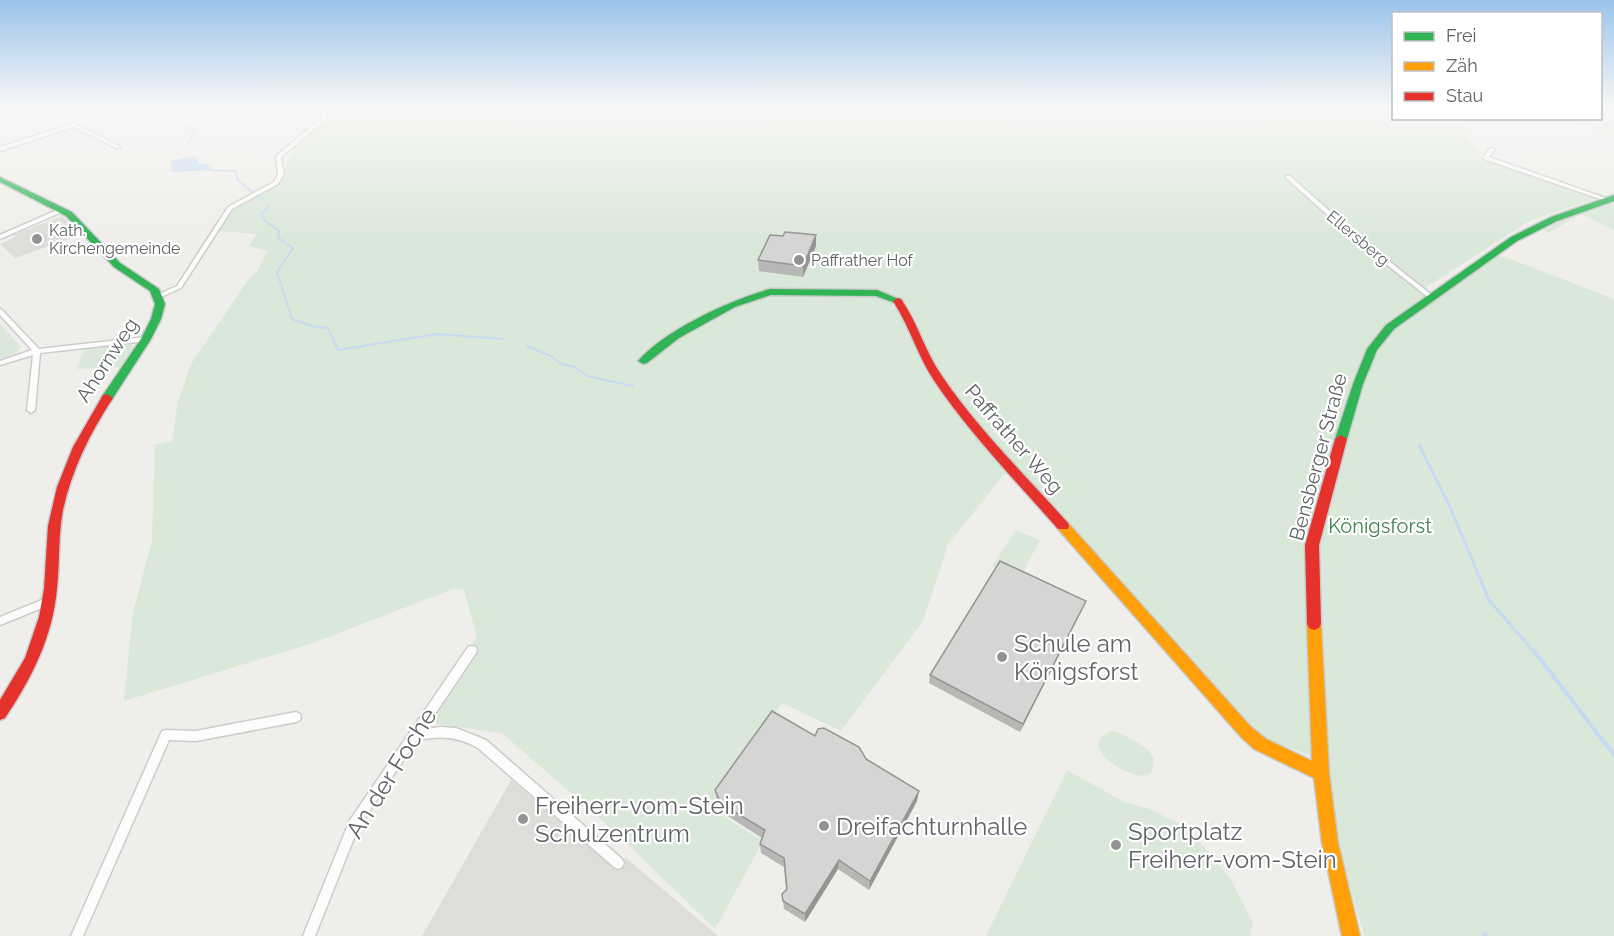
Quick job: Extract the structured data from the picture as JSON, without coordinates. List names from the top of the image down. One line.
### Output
{"streets":{"street":["Ellersberg","Ahornweg","Paffrather Weg","Bensberger Straße","An der Foche"]},"crossings":[["Ellersberg","Bensberger Straße"],["Paffrather Weg","Bensberger Straße"]],"parks":["Königsforst"],"places":["Kath. Kirchengemeinde","Paffrather Hof","Schule am Königsforst","Freiherr-vom-Stein Schulzentrum","Dreifachturnhalle","Sportplatz Freiherr-vom-Stein"],"legend":["Frei","Zäh","Stau"]}
